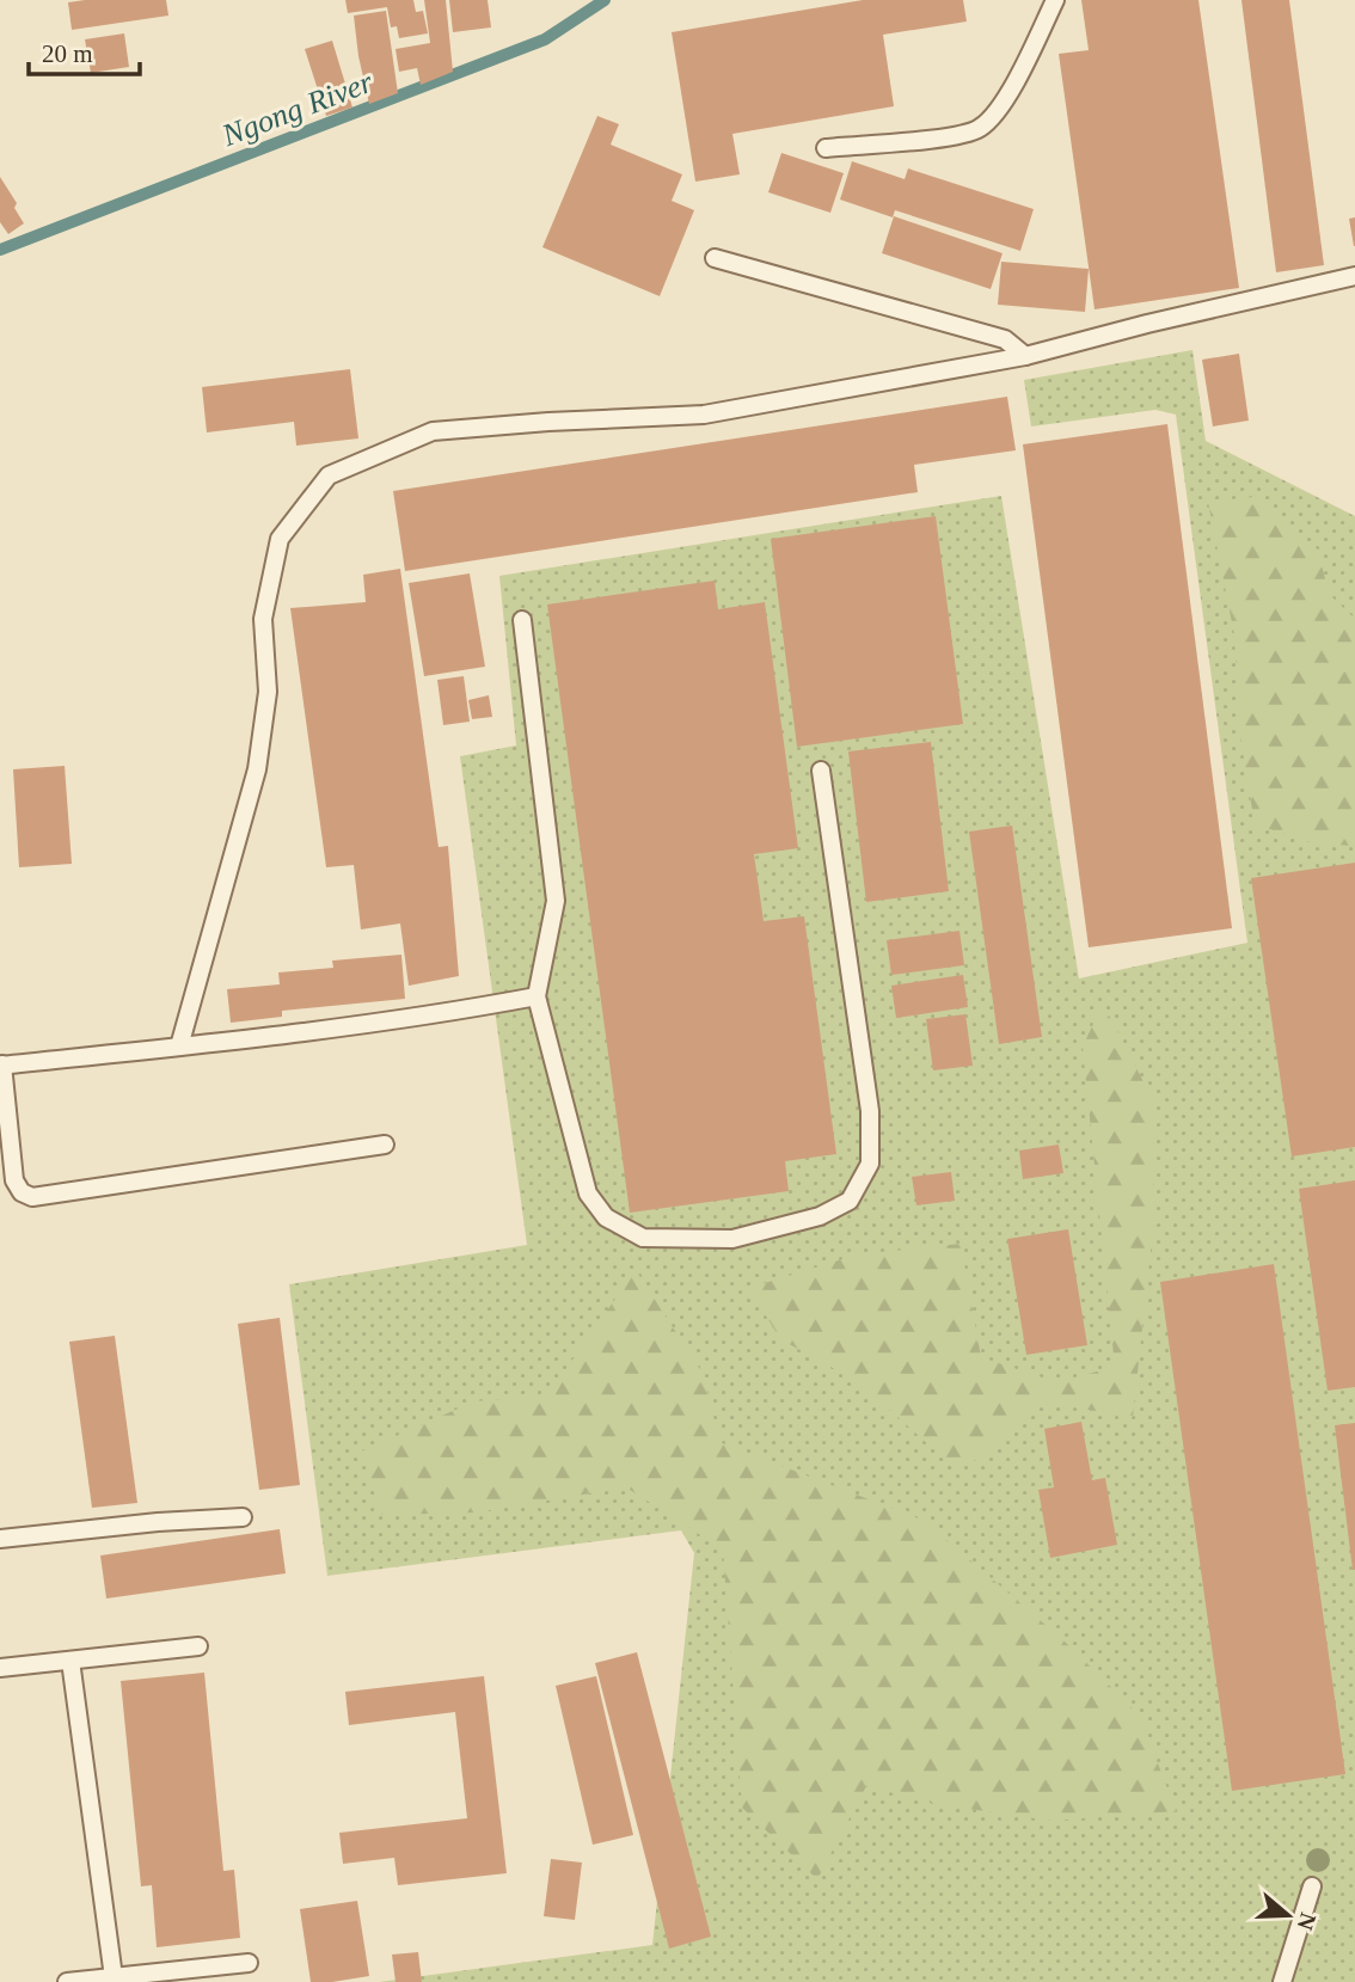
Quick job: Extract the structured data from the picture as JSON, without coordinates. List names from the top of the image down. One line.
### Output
{"water":["Ngong River"],"scale_bar":"20 m","north":"right"}
